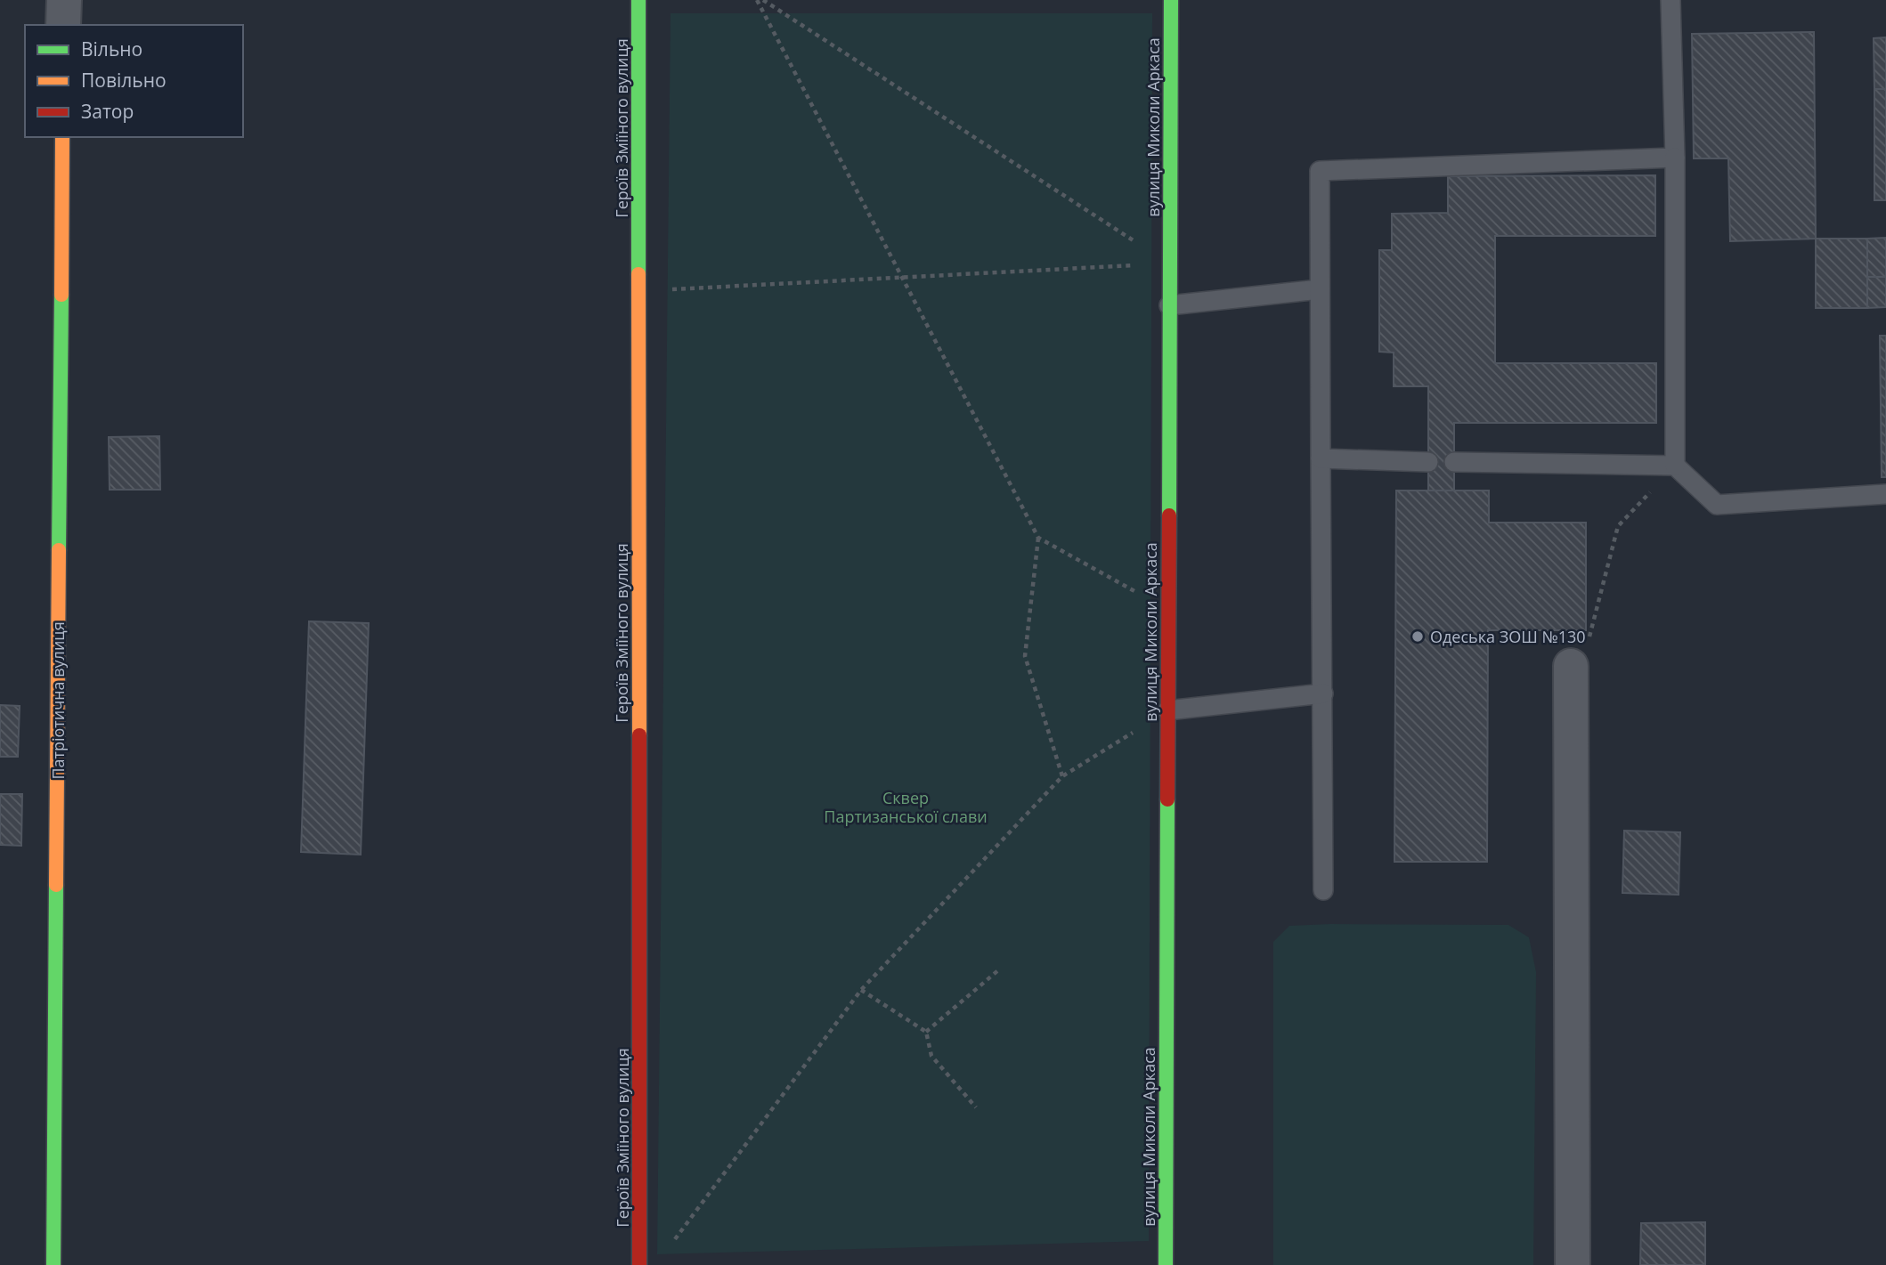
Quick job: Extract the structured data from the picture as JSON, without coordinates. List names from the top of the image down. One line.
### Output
{"streets":{"street":["вулиця Миколи Аркаса","Героїв Зміїного вулиця","Патріотична вулиця"]},"parks":["Сквер Партизанської слави"],"places":["Одеська ЗОШ №130"],"legend":["Вільно","Повільно","Затор"]}
